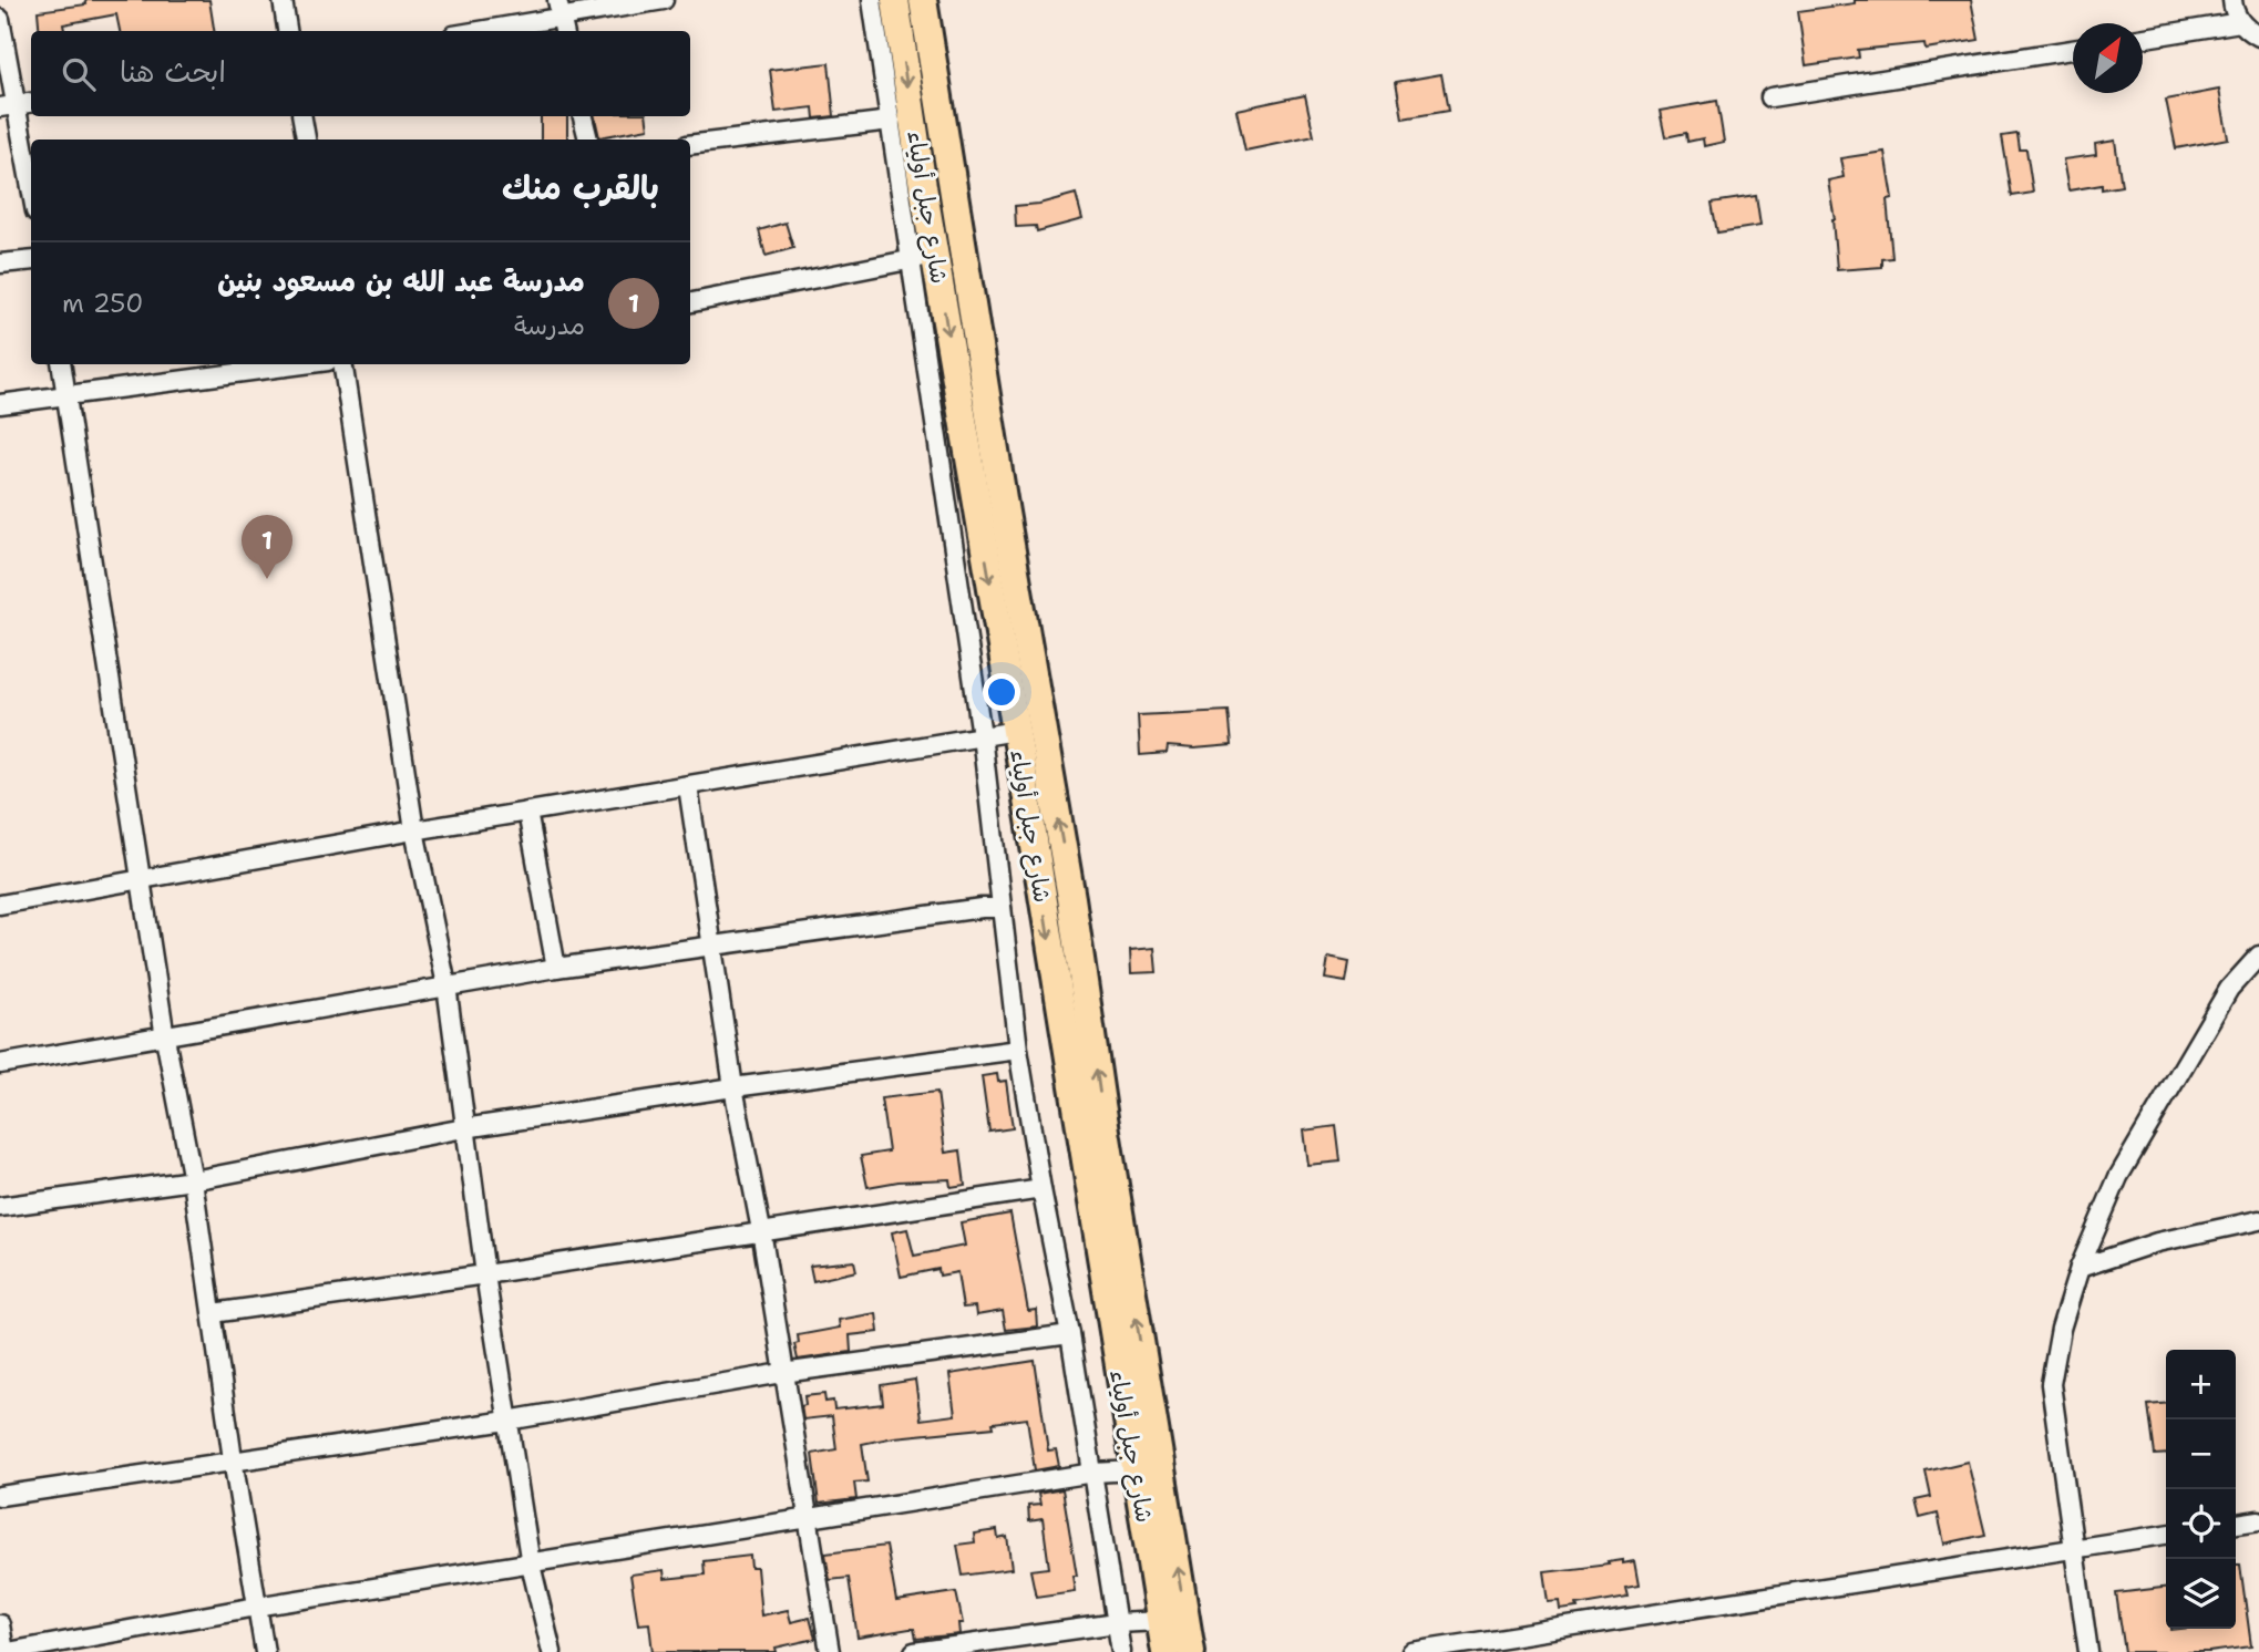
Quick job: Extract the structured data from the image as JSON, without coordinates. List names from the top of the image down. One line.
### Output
{"streets":{"main road":["شارع جبل أولياء"]},"north":"top right","page":{"search":"ابحث هنا","heading":"بالقرب منك","list":[{"mark":"1","name":"مدرسة عبد الله بن مسعود بنين","note":"مدرسة","value":"250 m"}],"pins":"1","map_buttons":["+","−"]}}
